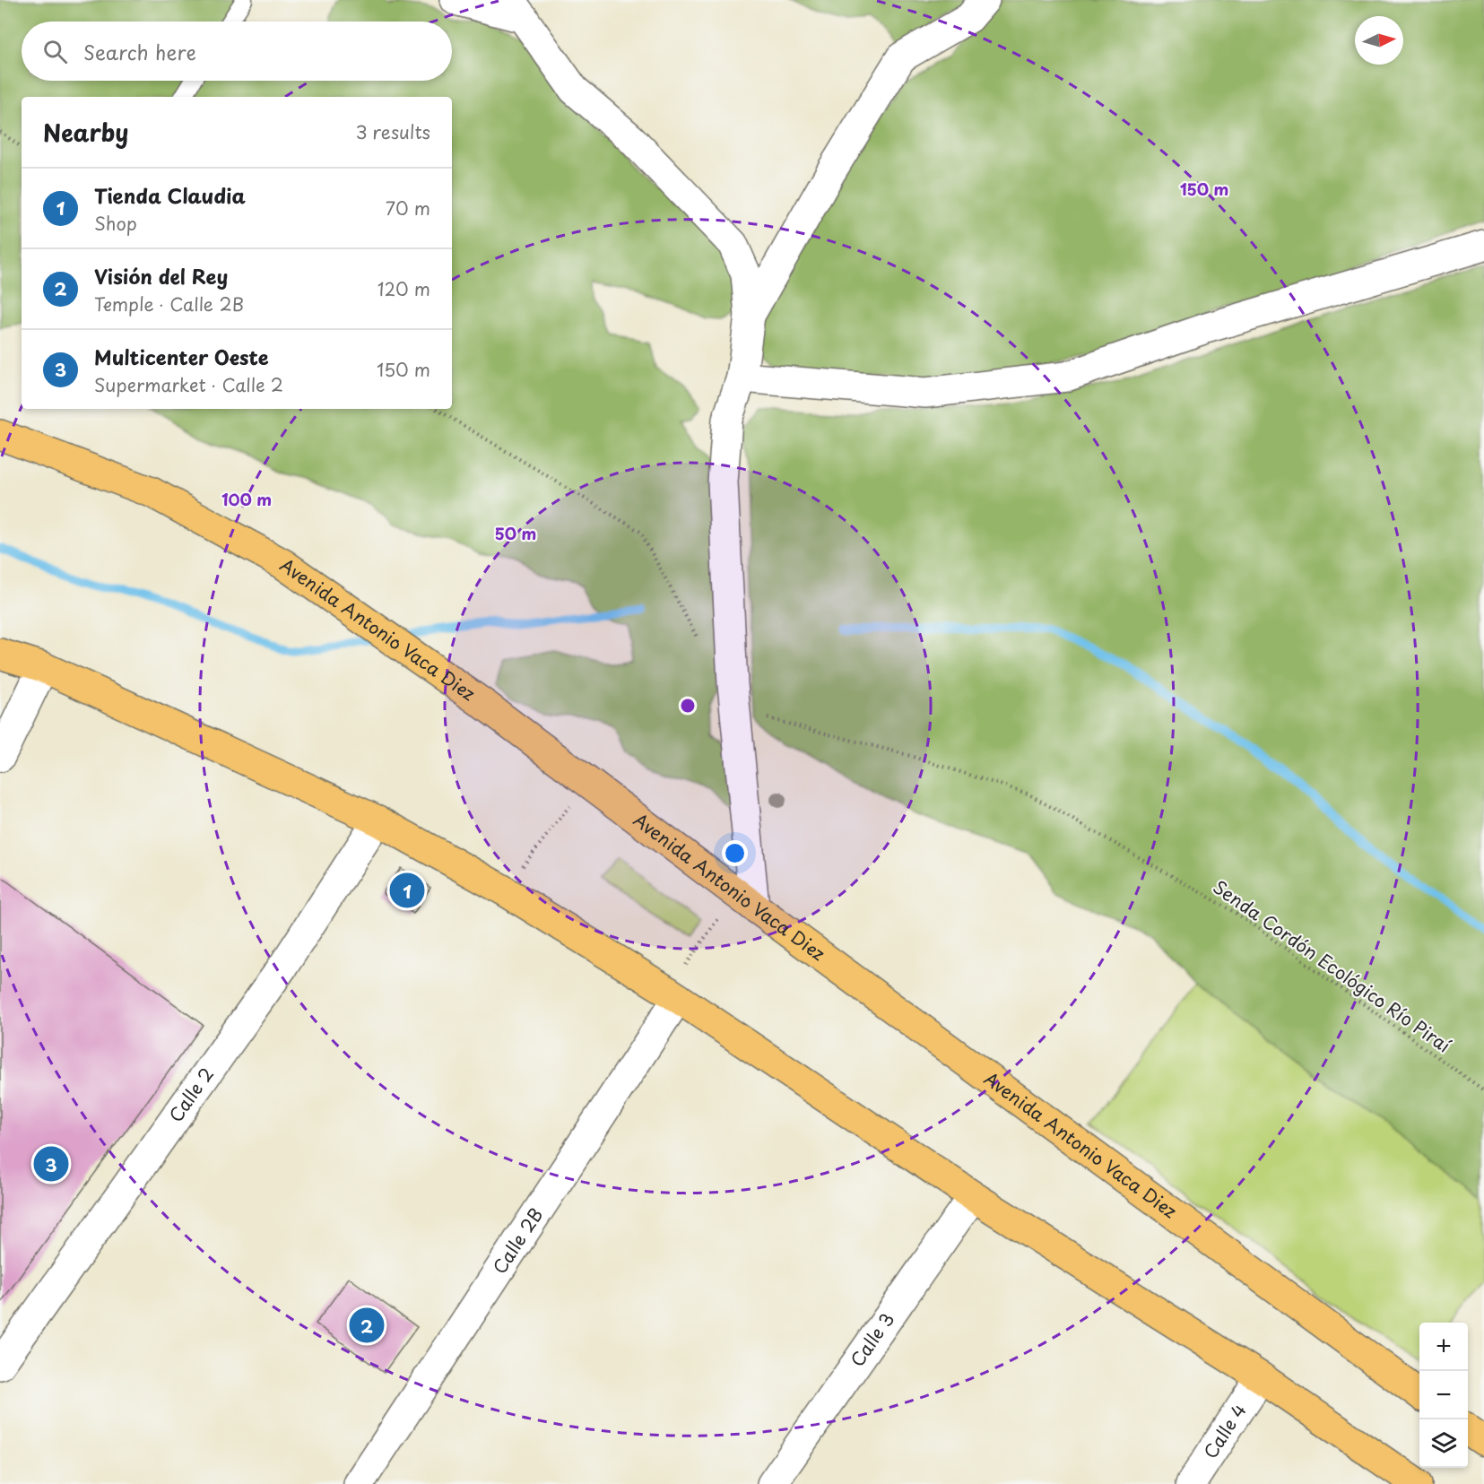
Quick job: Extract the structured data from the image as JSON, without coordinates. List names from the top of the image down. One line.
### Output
{"streets":{"highway":["Avenida Antonio Vaca Diez"],"street":["Calle 2","Calle 2B","Calle 3","Calle 4"],"path":["Senda Cordón Ecológico Río Piraí"]},"north":"right","page":{"search":"Search here","heading":["Nearby","3 results"],"list":[{"mark":"1","name":"Tienda Claudia","note":"Shop","value":"70 m"},{"mark":"2","name":"Visión del Rey","note":"Temple · Calle 2B","value":"120 m"},{"mark":"3","name":"Multicenter Oeste","note":"Supermarket · Calle 2","value":"150 m"}],"pins":["1","3","2"],"map_buttons":["+","−"]},"rings":["150 m","100 m","50 m"]}
